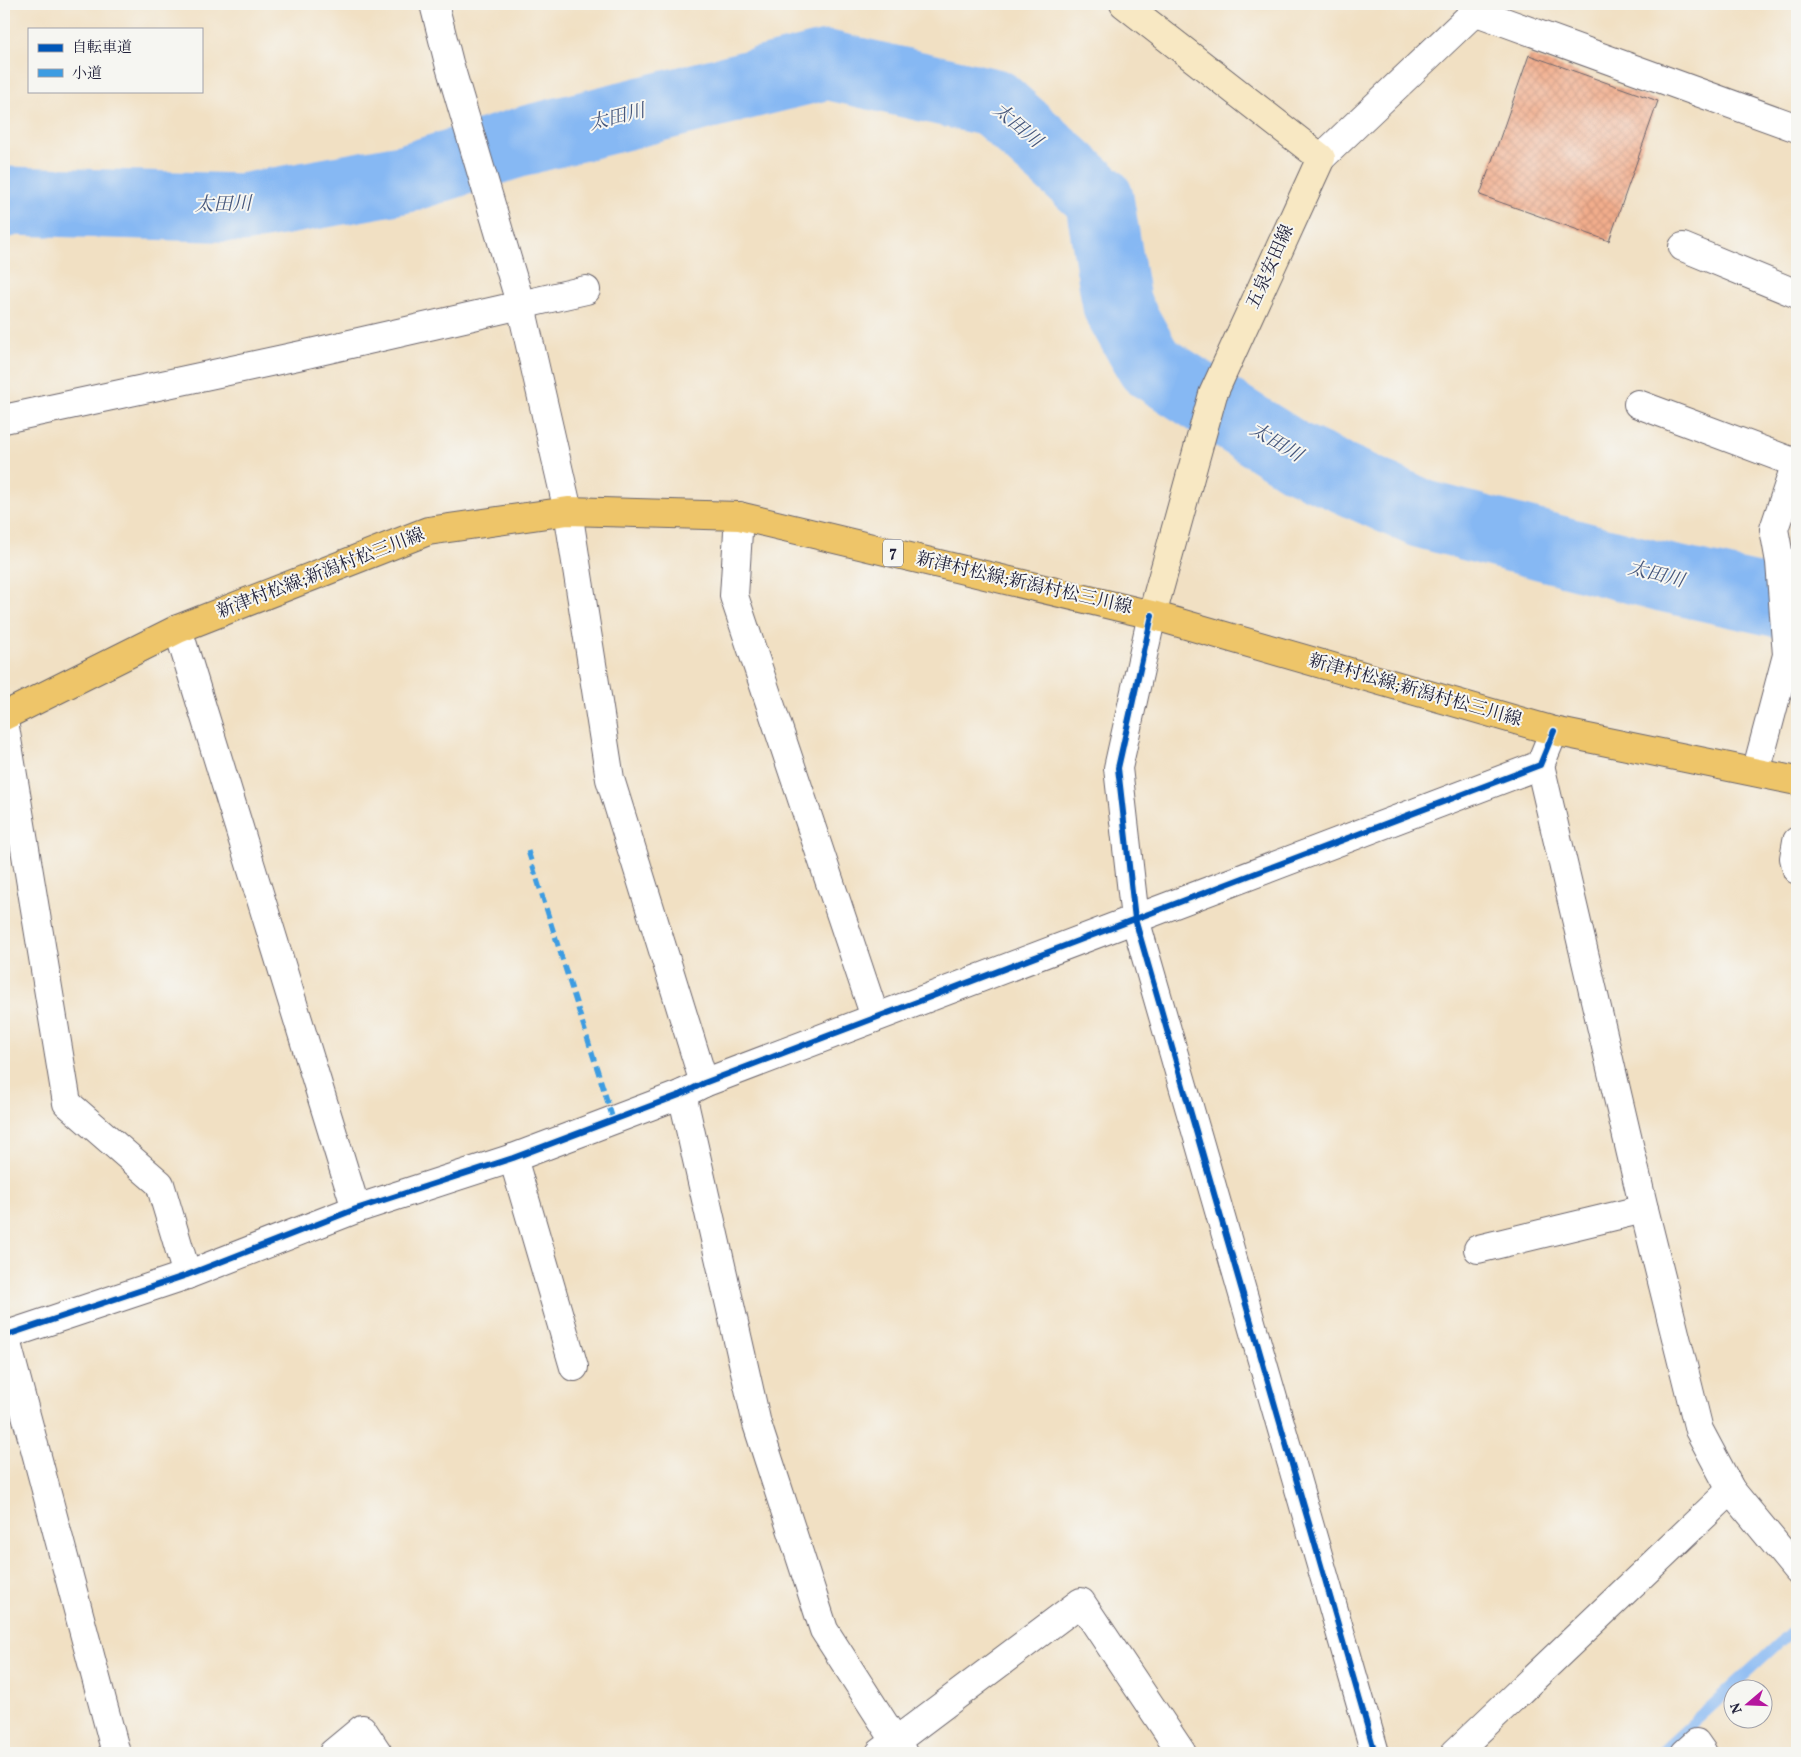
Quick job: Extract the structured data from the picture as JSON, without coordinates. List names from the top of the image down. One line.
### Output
{"streets":{"main road":["五泉安田線","7","新津村松線;新潟村松三川線"]},"crossings":[["五泉安田線","新津村松線;新潟村松三川線"]],"water":["太田川"],"legend":["自転車道","小道"],"north":"left"}
